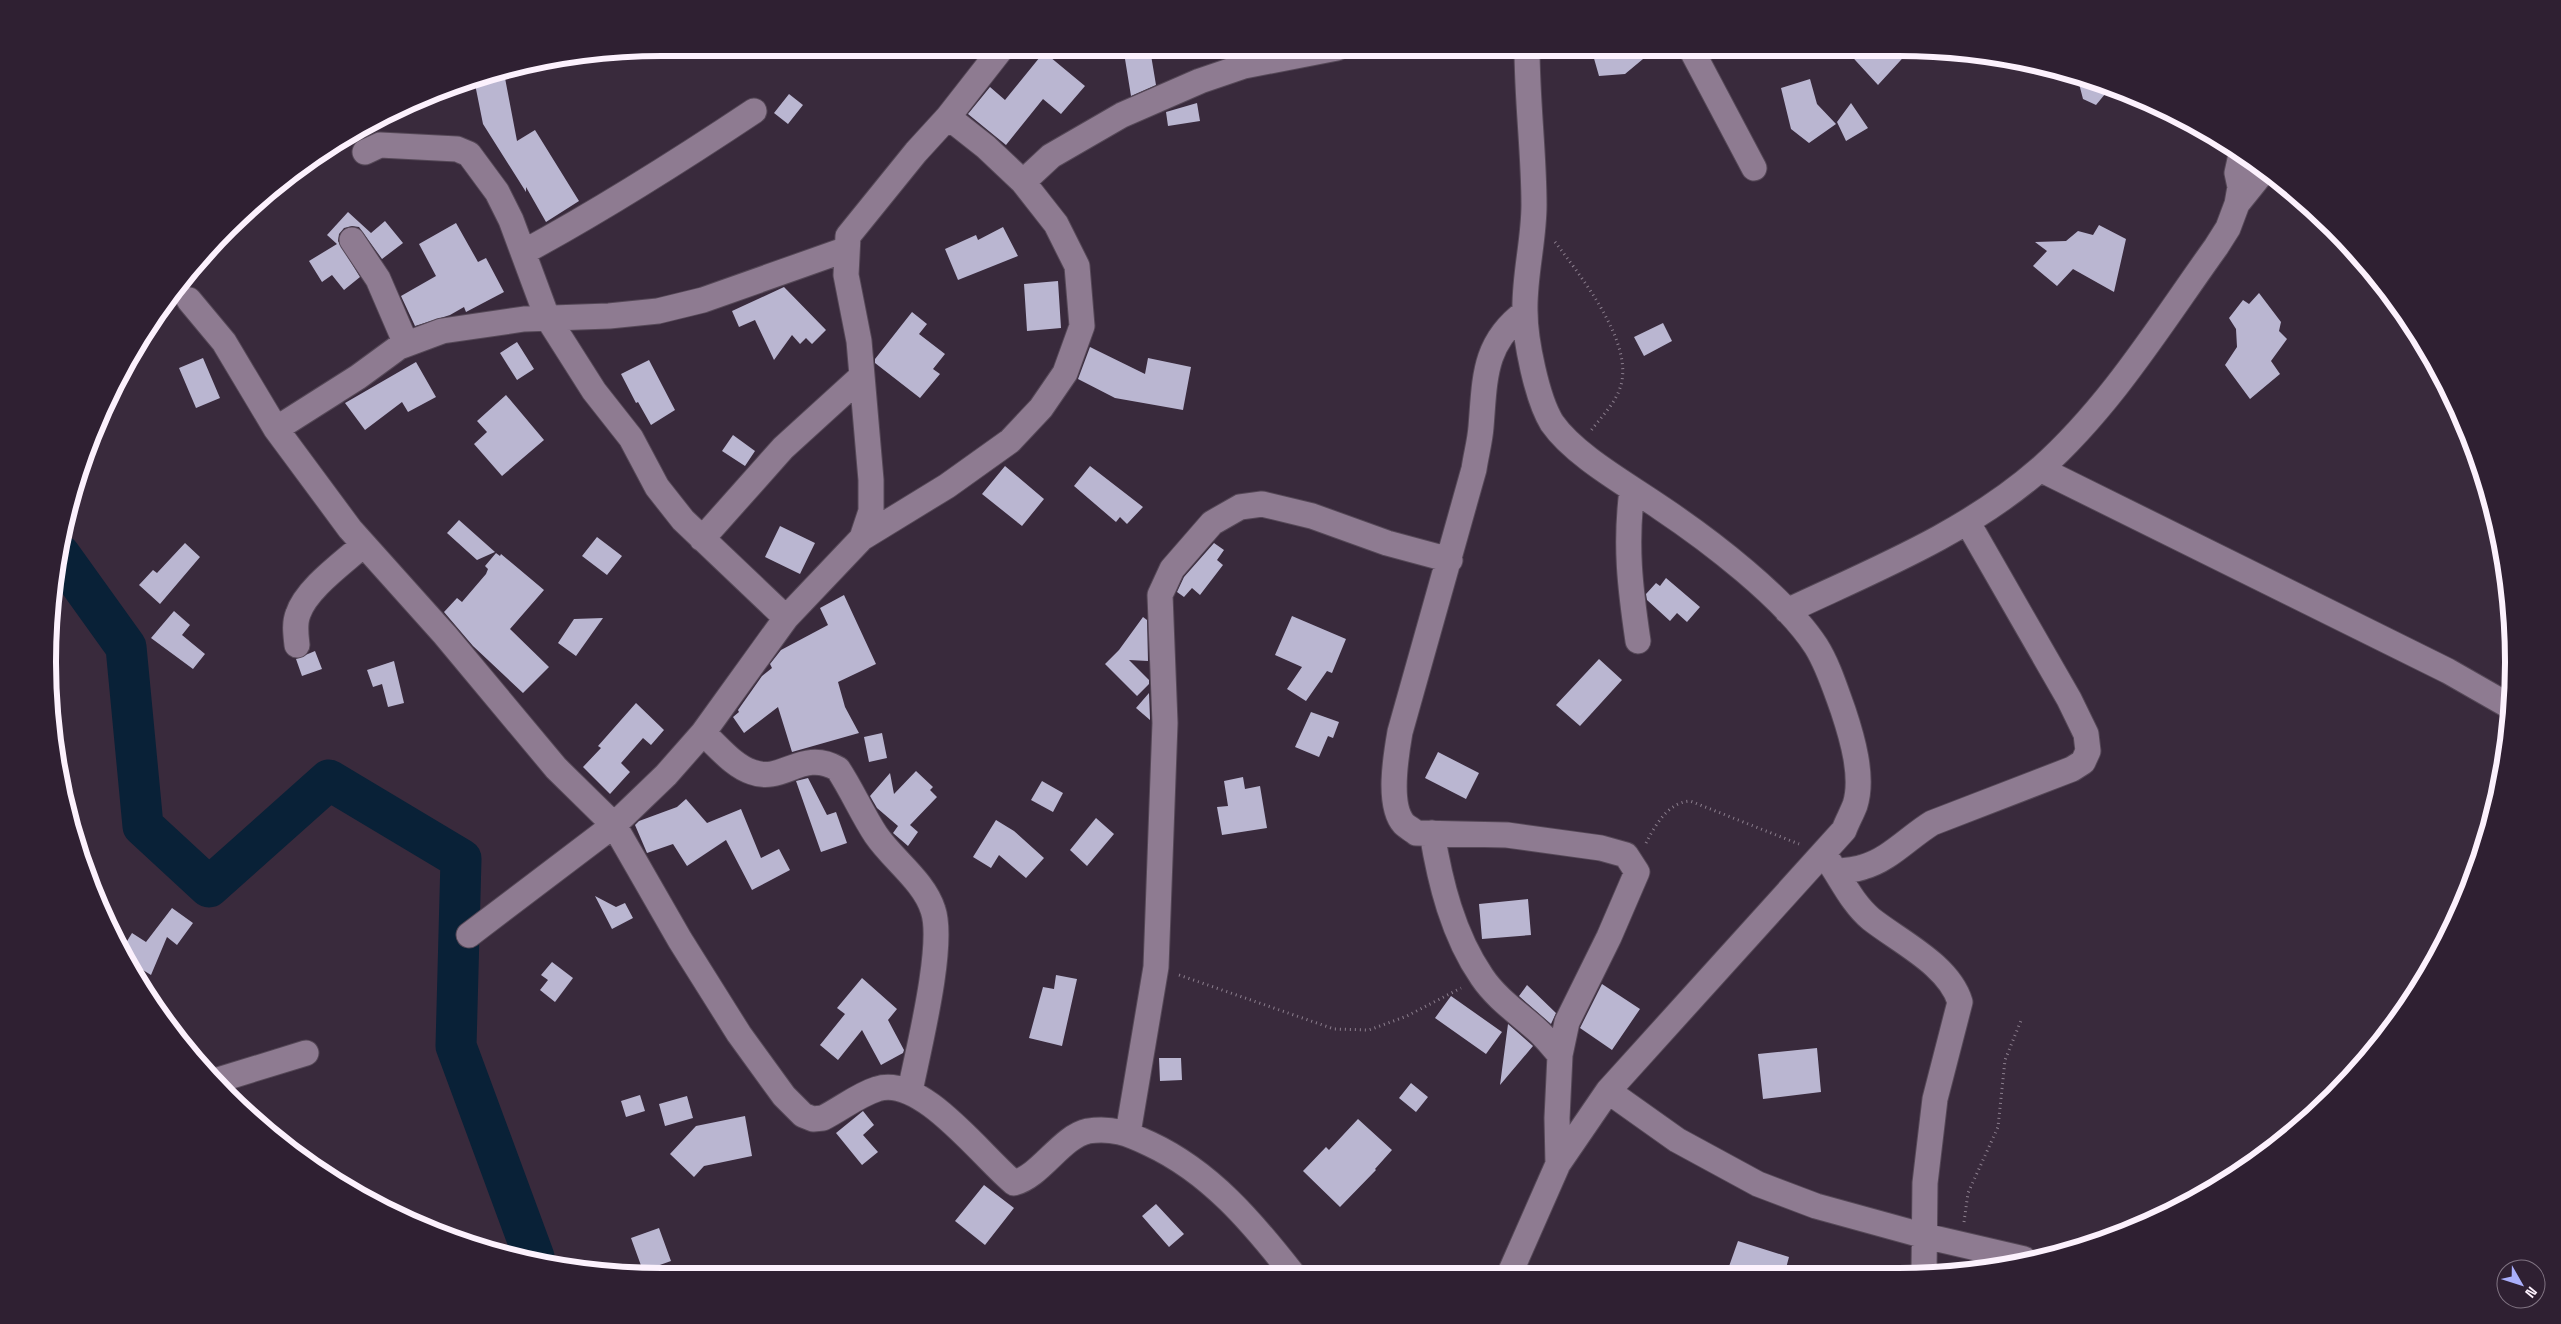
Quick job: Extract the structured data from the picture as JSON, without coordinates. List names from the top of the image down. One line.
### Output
{"north":"bottom right"}
